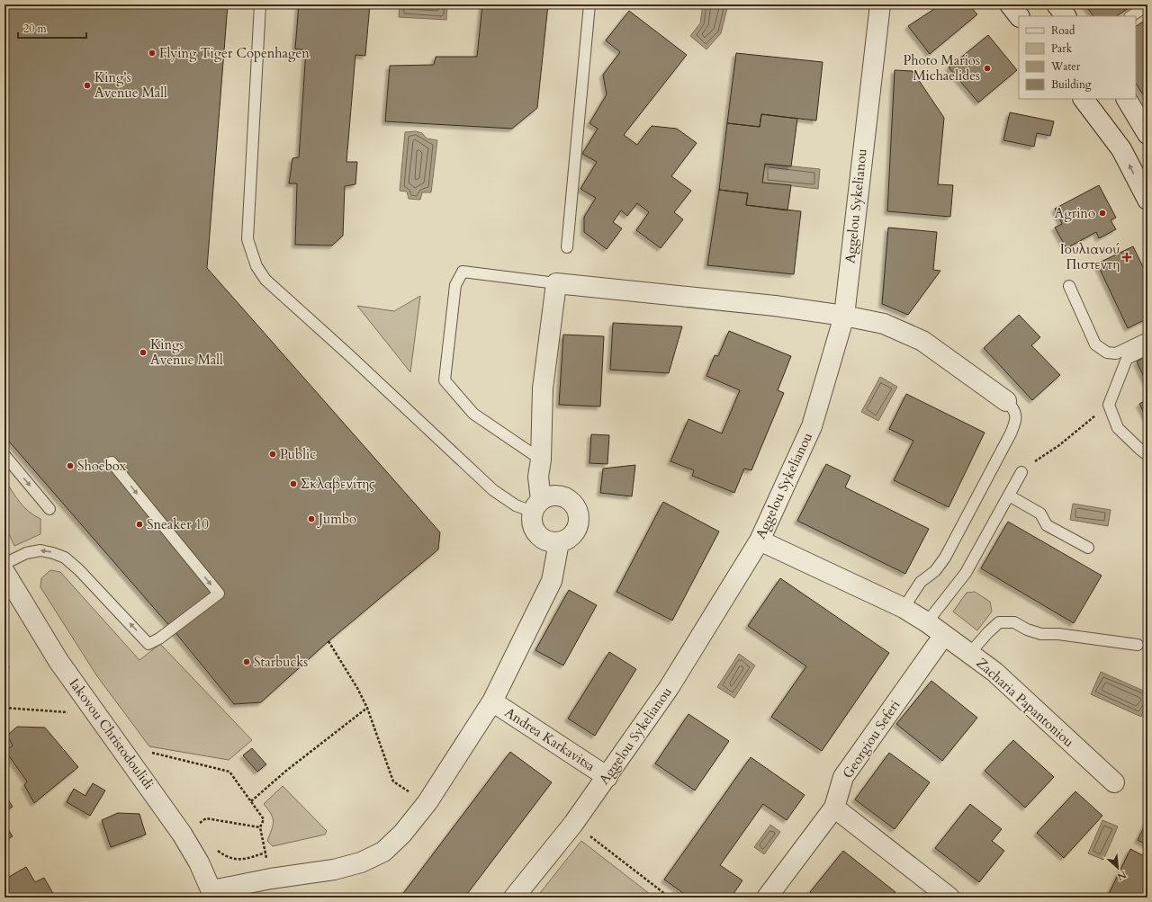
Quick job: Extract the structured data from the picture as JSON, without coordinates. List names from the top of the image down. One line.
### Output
{"streets":{"street":["Aggelou Sykelianou","Zacharia Papantoniou","Iakovou Christodoulidi","Andrea Karkavitsa","Georgiou Seferi"]},"crossings":[["Aggelou Sykelianou","Zacharia Papantoniou"],["Aggelou Sykelianou","Andrea Karkavitsa"],["Zacharia Papantoniou","Georgiou Seferi"]],"places":{"other":["Flying Tiger Copenhagen","Photo Marios Michaelides","King's Avenue Mall","Agrino","Kings Avenue Mall","Public","Shoebox","Σκλαβενίτης","Jumbo","Sneaker 10","Starbucks"],"health":["Ιουλιανού Πιστεντη"]},"legend":["Road","Park","Water","Building"],"scale_bar":"20 m","north":"bottom right"}
